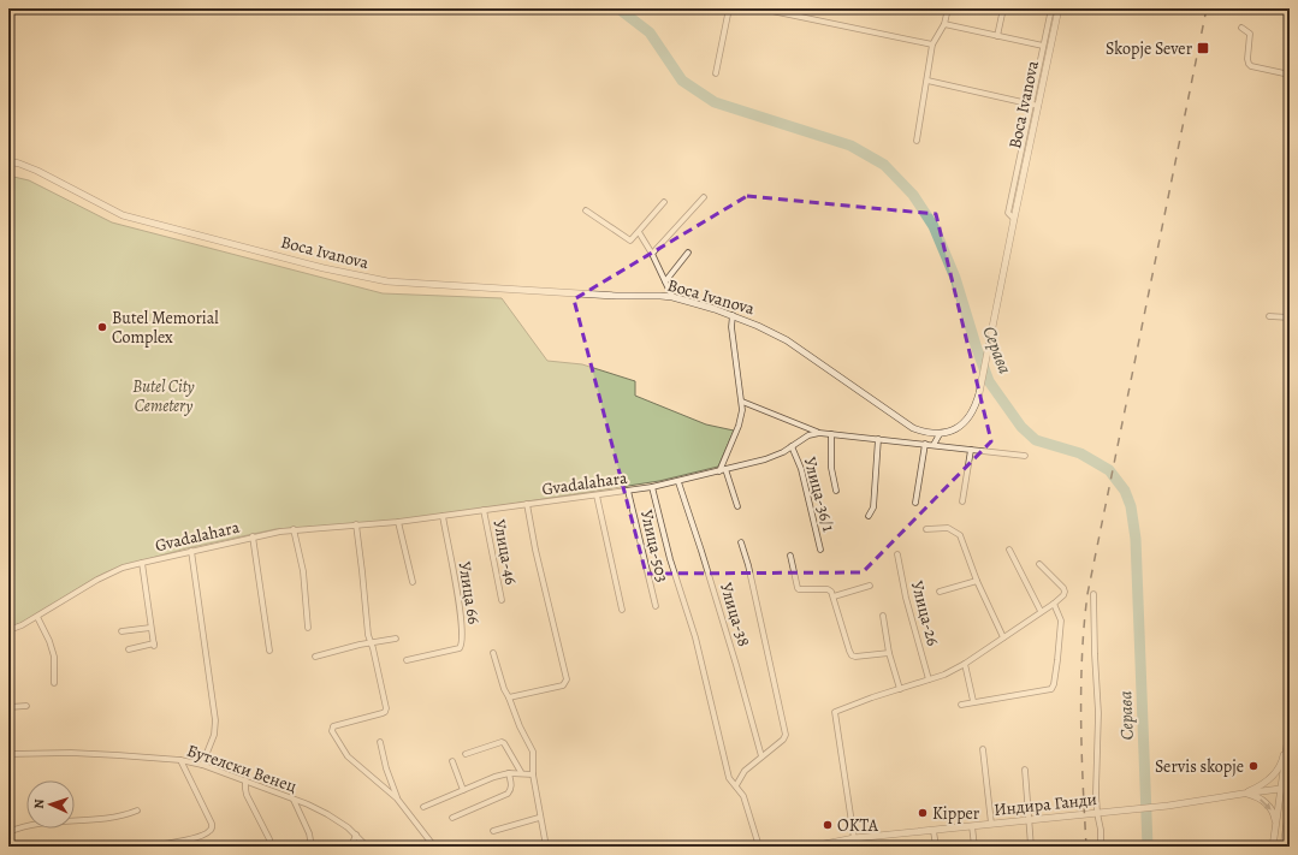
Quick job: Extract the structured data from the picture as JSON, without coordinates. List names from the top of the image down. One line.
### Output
{"streets":{"street":["Boca Ivanova","Gvadalahara","Улица-36/1","Улица-503","Улица-46","Улица 66","Улица-26","Улица-38","Бутелски Венец","Индира Ганди"]},"crossings":[["Gvadalahara","Улица-36/1"],["Gvadalahara","Улица-503"],["Gvadalahara","Улица-46"],["Gvadalahara","Улица 66"],["Gvadalahara","Улица-38"]],"water":["Серава"],"parks":["Butel City Cemetery"],"places":{"transit":["Skopje Sever"],"other":["Butel Memorial Complex","Servis skopje","Kipper","OKTA"]},"north":"left"}
